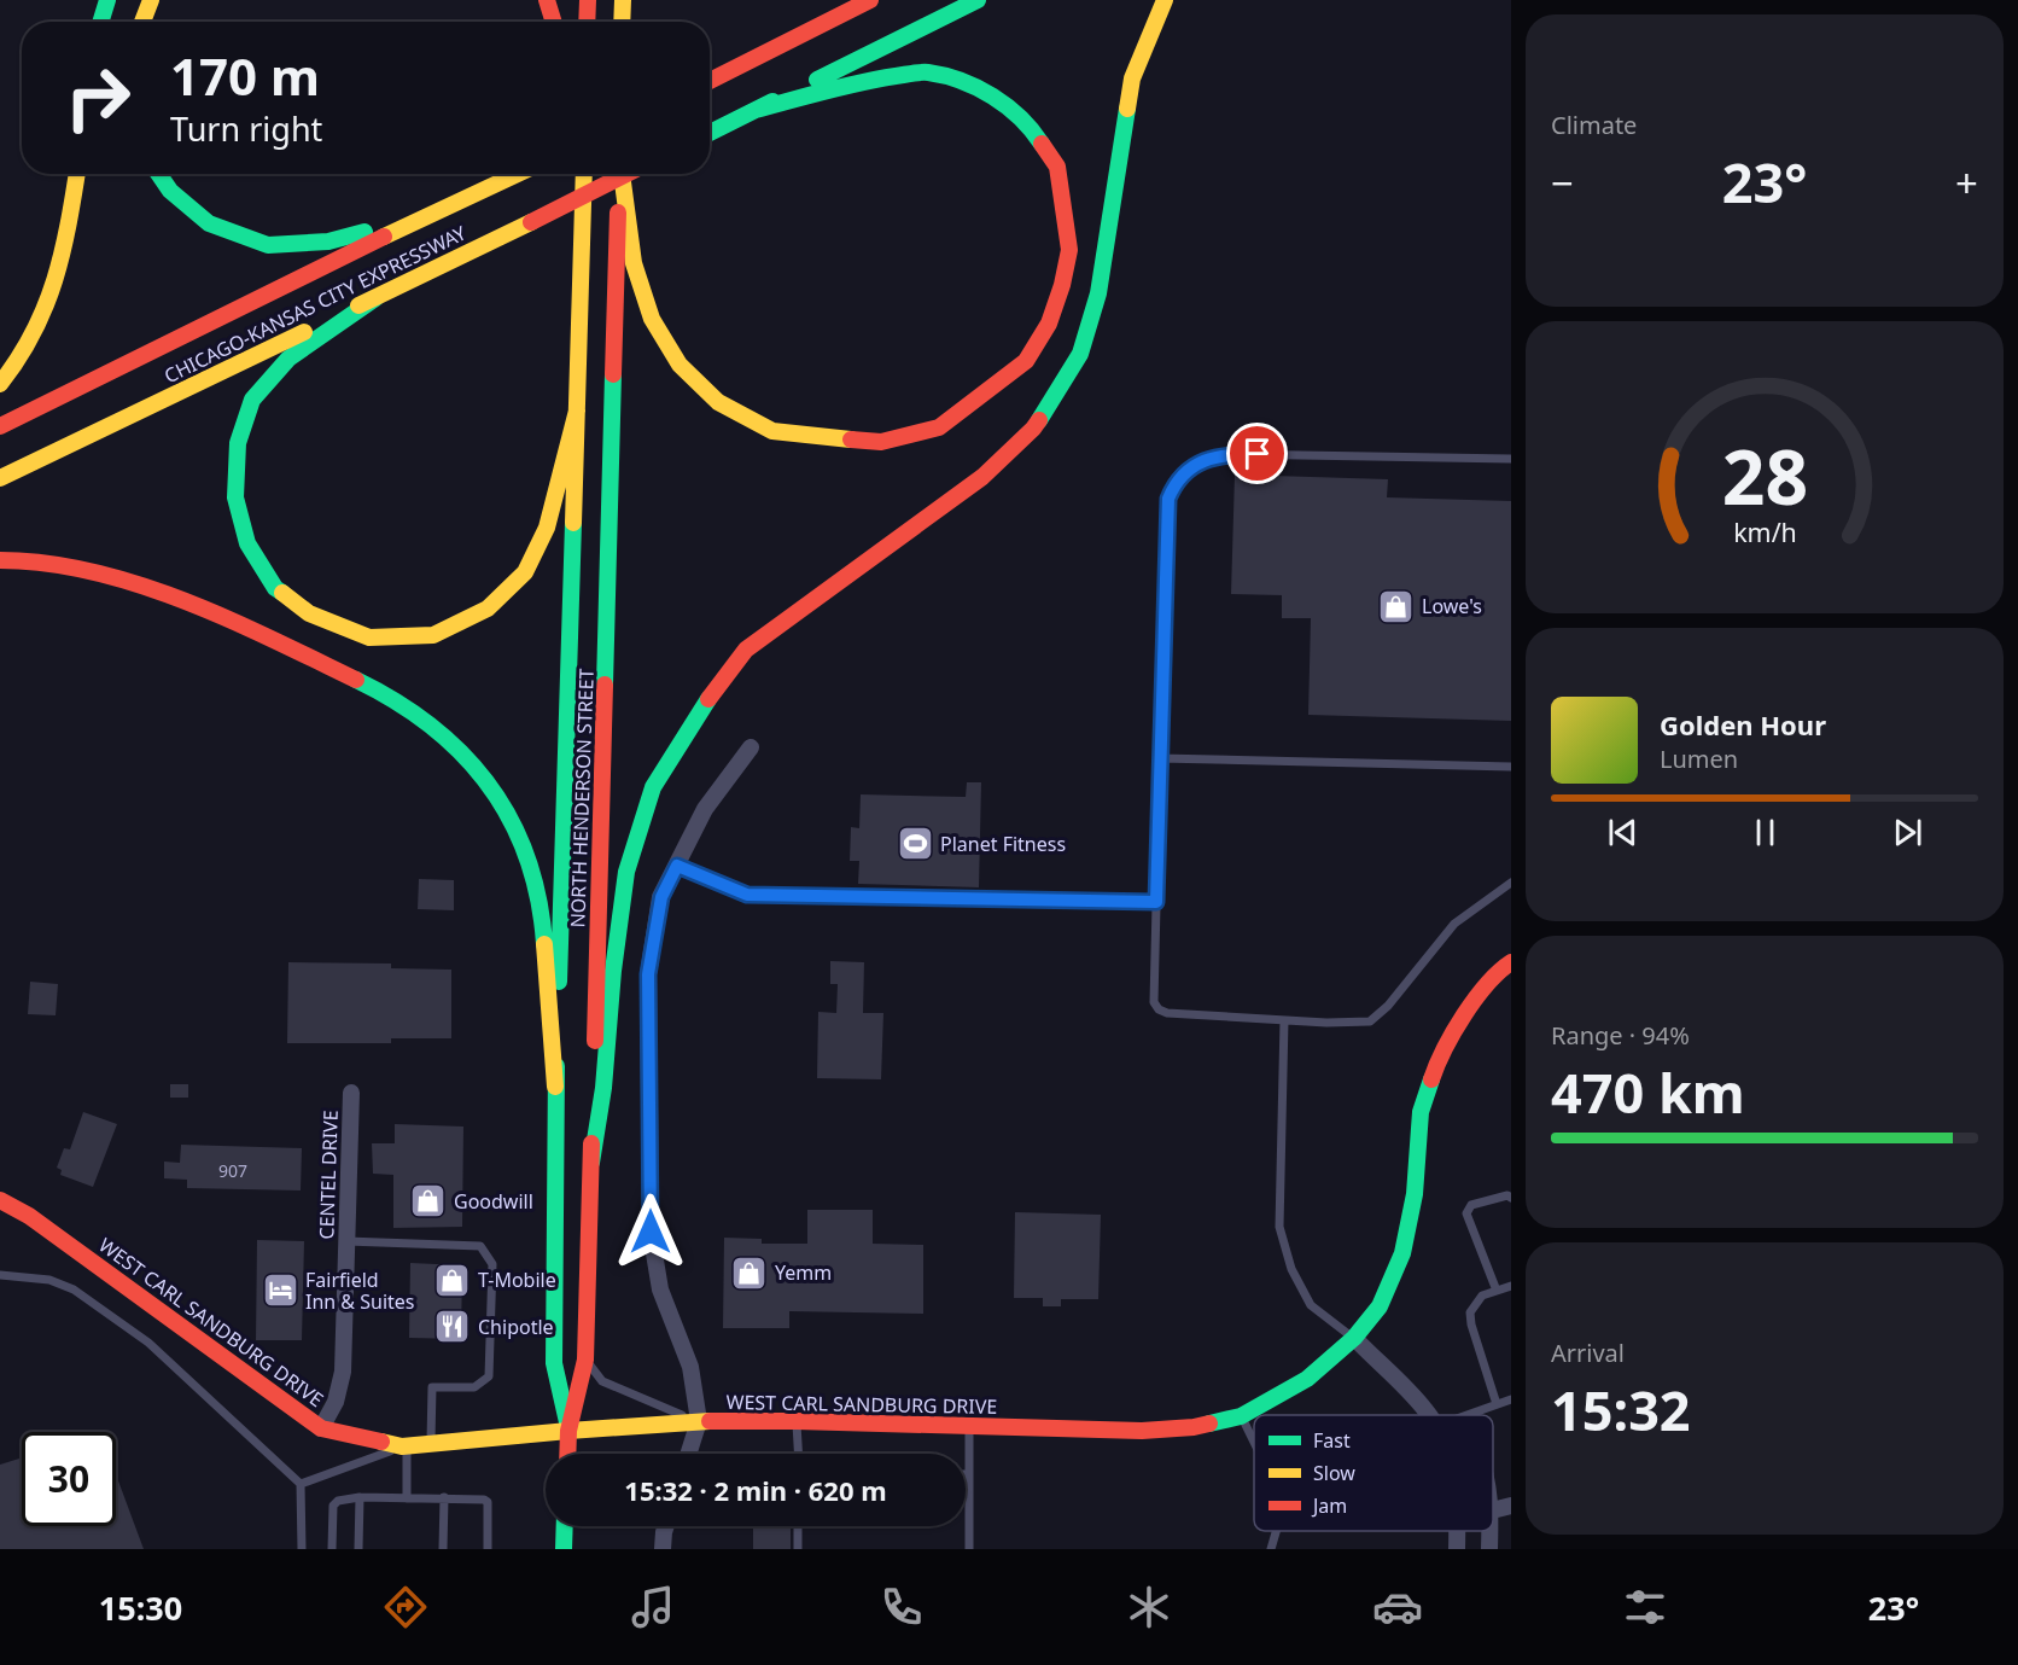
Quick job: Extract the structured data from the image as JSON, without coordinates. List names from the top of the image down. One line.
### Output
{"streets":{"main road":["CHICAGO-KANSAS CITY EXPRESSWAY","NORTH HENDERSON STREET","WEST CARL SANDBURG DRIVE"],"street":["CENTEL DRIVE"]},"crossings":[["NORTH HENDERSON STREET","WEST CARL SANDBURG DRIVE"],["CENTEL DRIVE","WEST CARL SANDBURG DRIVE"]],"places":{"shop":["Lowe's","Goodwill","Yemm","T-Mobile"],"sports":["Planet Fitness"],"hotel":["Fairfield Inn & Suites"],"restaurant":["Chipotle"]},"house_numbers":["907"],"legend":["Fast","Slow","Jam"],"page":{"tile":["Climate",["Range · 94%","470 km"],["Arrival","15:32"]],"turn":["170 m","Turn right"],"heat":["−","23°","+"],"song":["Golden Hour","Lumen"],"limit":"30","trip":"15:32 · 2 min · 620 m","tabs":["15:30","23°"],"gauge":["28","km/h"]}}
